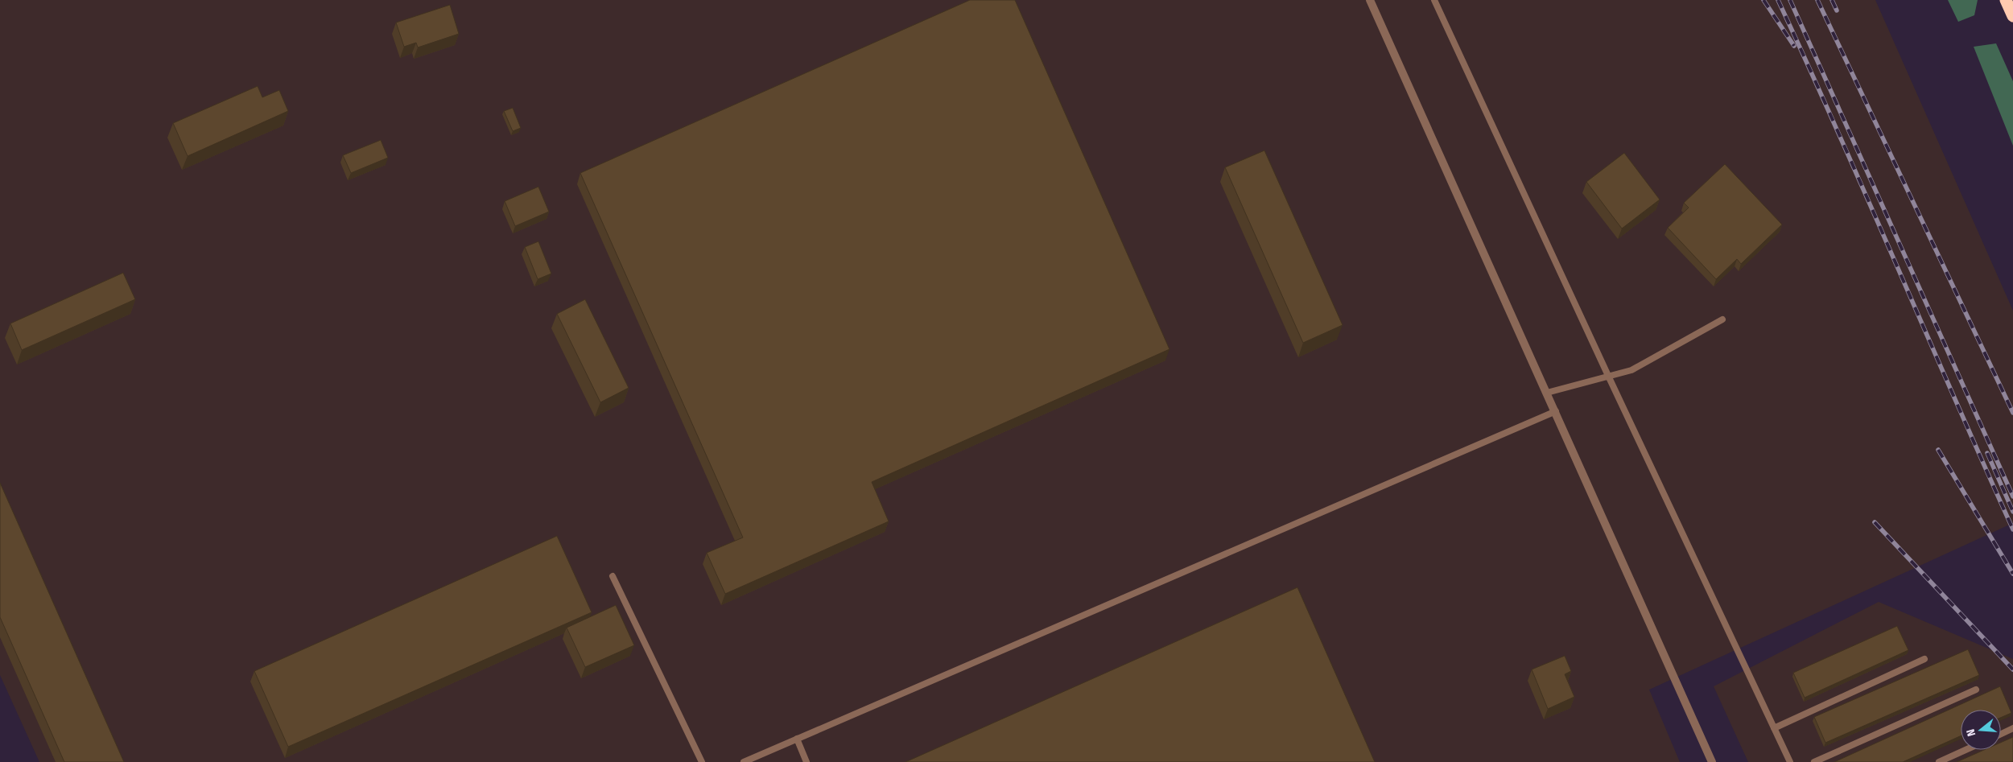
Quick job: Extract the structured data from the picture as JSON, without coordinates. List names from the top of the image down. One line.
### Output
{"north":"left"}
